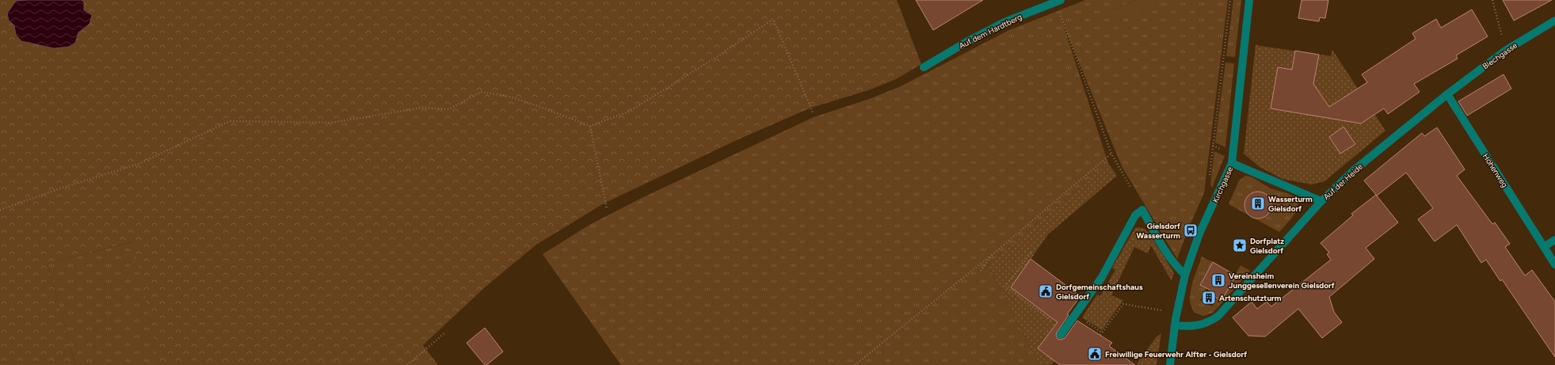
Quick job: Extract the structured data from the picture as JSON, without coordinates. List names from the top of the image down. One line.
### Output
{"streets":{"street":["Auf dem Hardtberg","Blechgasse","Höhenweg","Auf der Heide","Kirchgasse"]},"crossings":[["Blechgasse","Höhenweg"],["Blechgasse","Auf der Heide"],["Höhenweg","Auf der Heide"],["Auf der Heide","Kirchgasse"]],"places":{"building":["Wasserturm Gielsdorf","Vereinsheim Junggesellenverein Gielsdorf","Artenschutzturm"],"bus stop":["Gielsdorf Wasserturm"],"place":["Dorfplatz Gielsdorf"],"public building":["Dorfgemeinschaftshaus Gielsdorf","Freiwillige Feuerwehr Alfter - Gielsdorf"]}}
